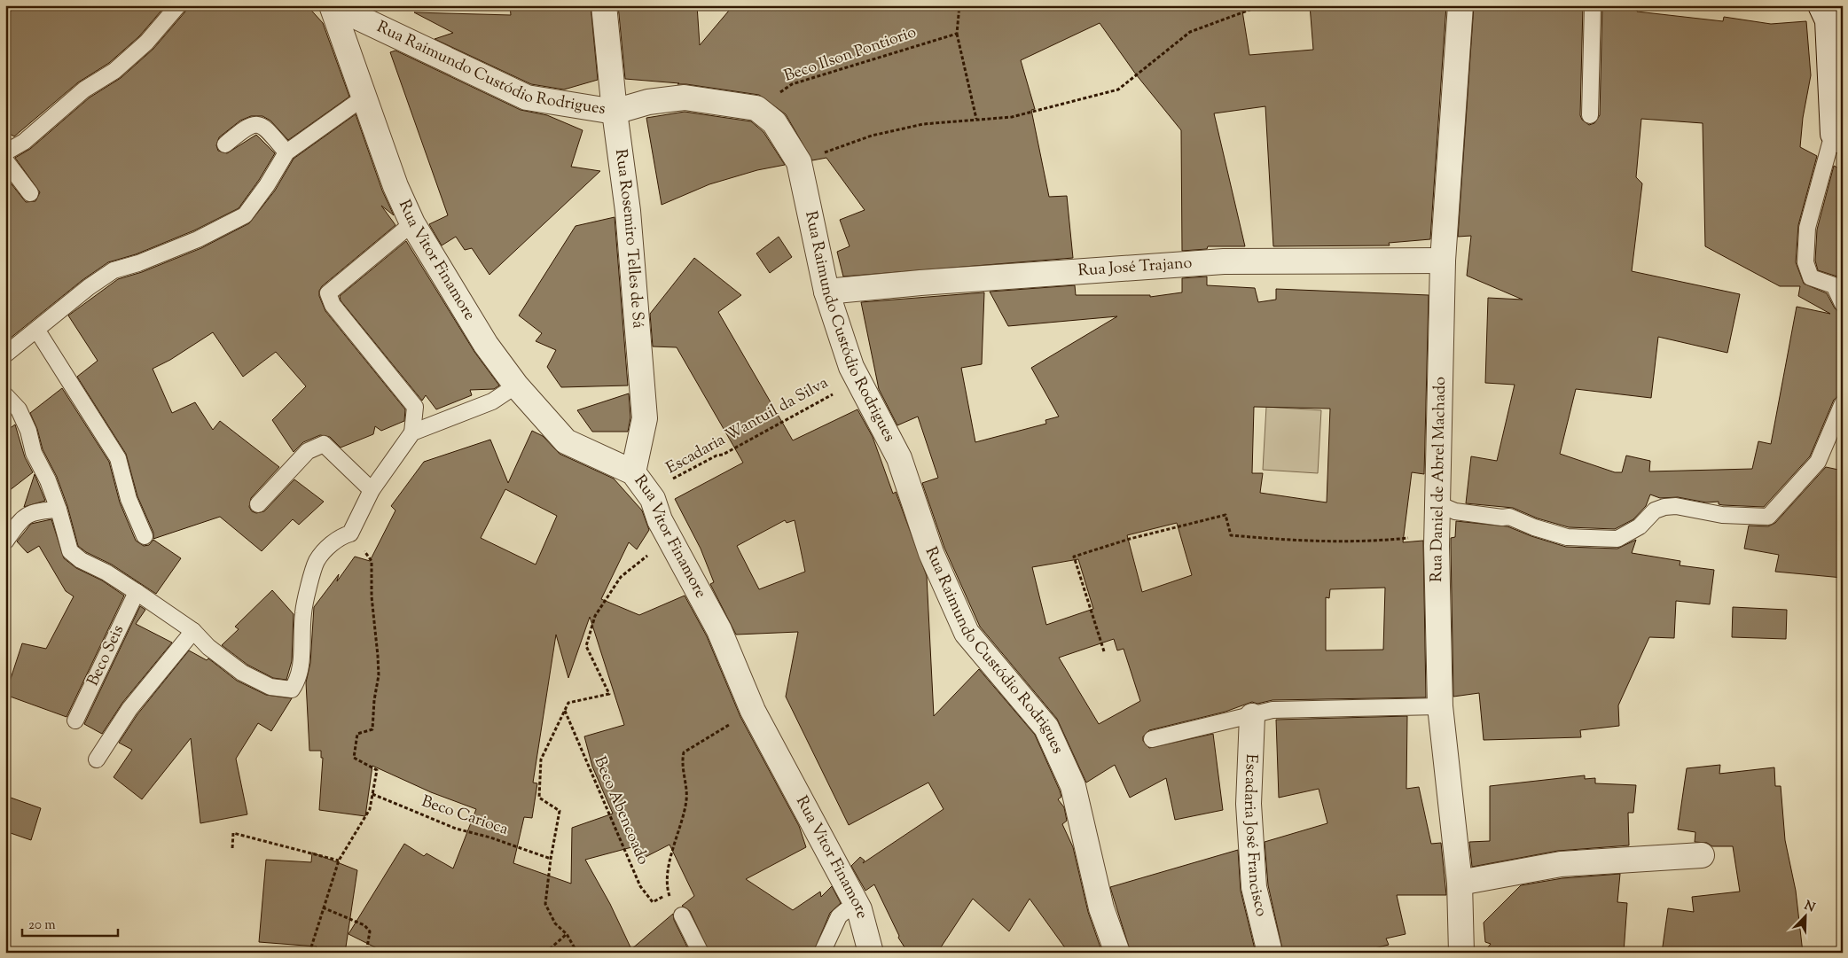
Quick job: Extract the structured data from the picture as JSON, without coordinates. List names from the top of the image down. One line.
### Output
{"streets":{"street":["Rua Raimundo Custódio Rodrigues","Rua Rosemiro Telles de Sá","Rua Vitor Finamore","Rua José Trajano","Rua Daniel de Abrel Machado","Escadaria José Francisco"],"lane":["Beco Seis"],"path":["Beco Ilson Pontiorio","Escadaria Wantuil da Silva","Beco Abencoado","Beco Carioca"]},"crossings":[["Beco Ilson Pontiorio","Rua Raimundo Custódio Rodrigues"],["Rua Raimundo Custódio Rodrigues","Rua Rosemiro Telles de Sá"],["Rua Raimundo Custódio Rodrigues","Rua Vitor Finamore"],["Rua Raimundo Custódio Rodrigues","Rua José Trajano"],["Rua Raimundo Custódio Rodrigues","Escadaria Wantuil da Silva"],["Rua Rosemiro Telles de Sá","Rua Vitor Finamore"],["Rua Vitor Finamore","Escadaria Wantuil da Silva"],["Rua José Trajano","Rua Daniel de Abrel Machado"]],"scale_bar":"20 m","north":"top right"}
